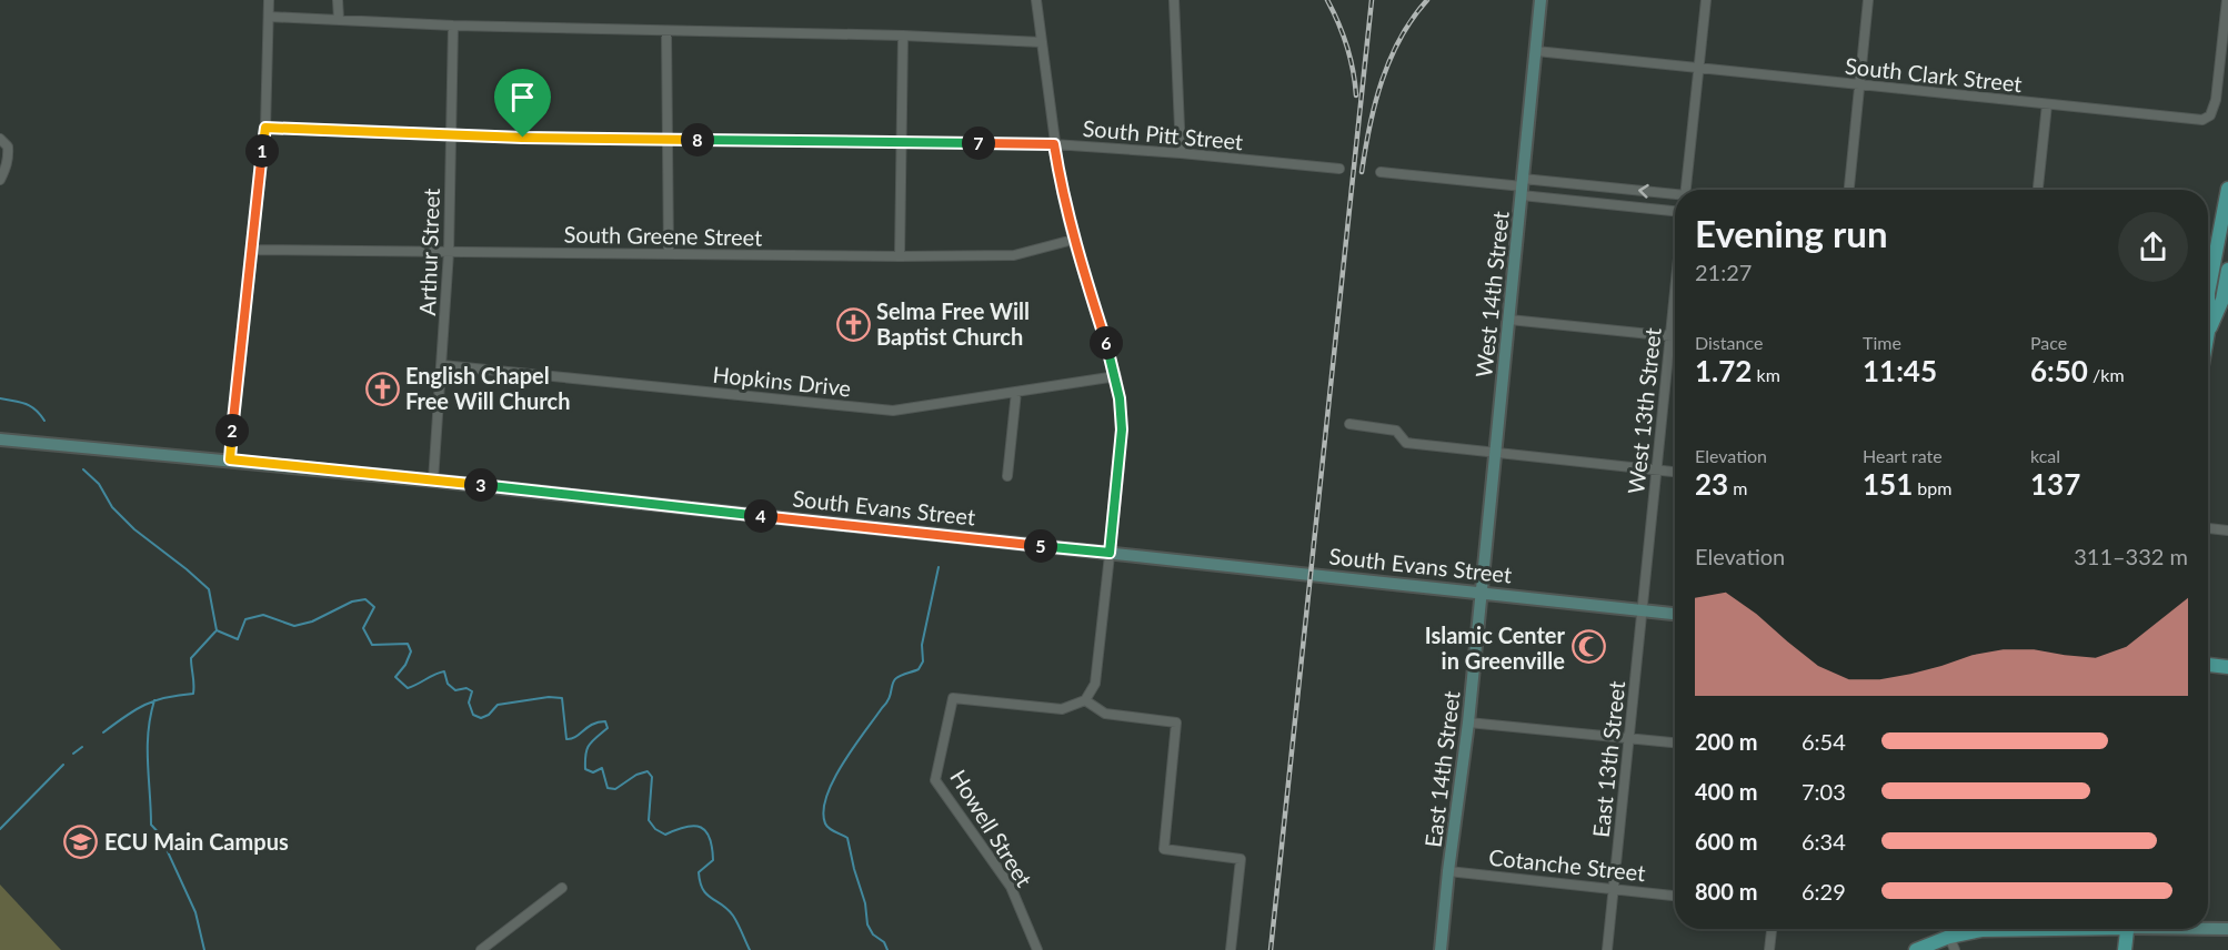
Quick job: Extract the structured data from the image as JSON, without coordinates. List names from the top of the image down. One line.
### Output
{"streets":{"main road":["West 14th Street","South Evans Street","East 14th Street"],"street":["South Clark Street","South Pitt Street","South Greene Street","Arthur Street","Hopkins Drive","West 13th Street","East 13th Street","Howell Street","Cotanche Street"]},"crossings":[["South Clark Street","West 14th Street"],["South Pitt Street","Arthur Street"],["South Greene Street","Arthur Street"],["Arthur Street","Hopkins Drive"],["Arthur Street","South Evans Street"],["West 14th Street","South Evans Street"],["West 14th Street","East 14th Street"],["West 13th Street","South Evans Street"],["West 13th Street","East 13th Street"],["South Evans Street","East 13th Street"],["South Evans Street","East 14th Street"],["East 13th Street","Cotanche Street"],["East 14th Street","Cotanche Street"]],"places":{"church":["Selma Free Will Baptist Church","English Chapel Free Will Church"],"mosque":["Islamic Center in Greenville"],"school or university":["ECU Main Campus"]},"page":{"pins":["8","7","1","6","2","3","4","5"],"heading":["Evening run","21:27"],"stats":[["Distance","1.72 km"],["Time","11:45"],["Pace","6:50 /km"],["Elevation","23 m"],["Heart rate","151 bpm"],["kcal","137"]],"chart":["Elevation","311–332 m"],"list":[{"name":"200 m","note":"6:54"},{"name":"400 m","note":"7:03"},{"name":"600 m","note":"6:34"},{"name":"800 m","note":"6:29"}]}}
